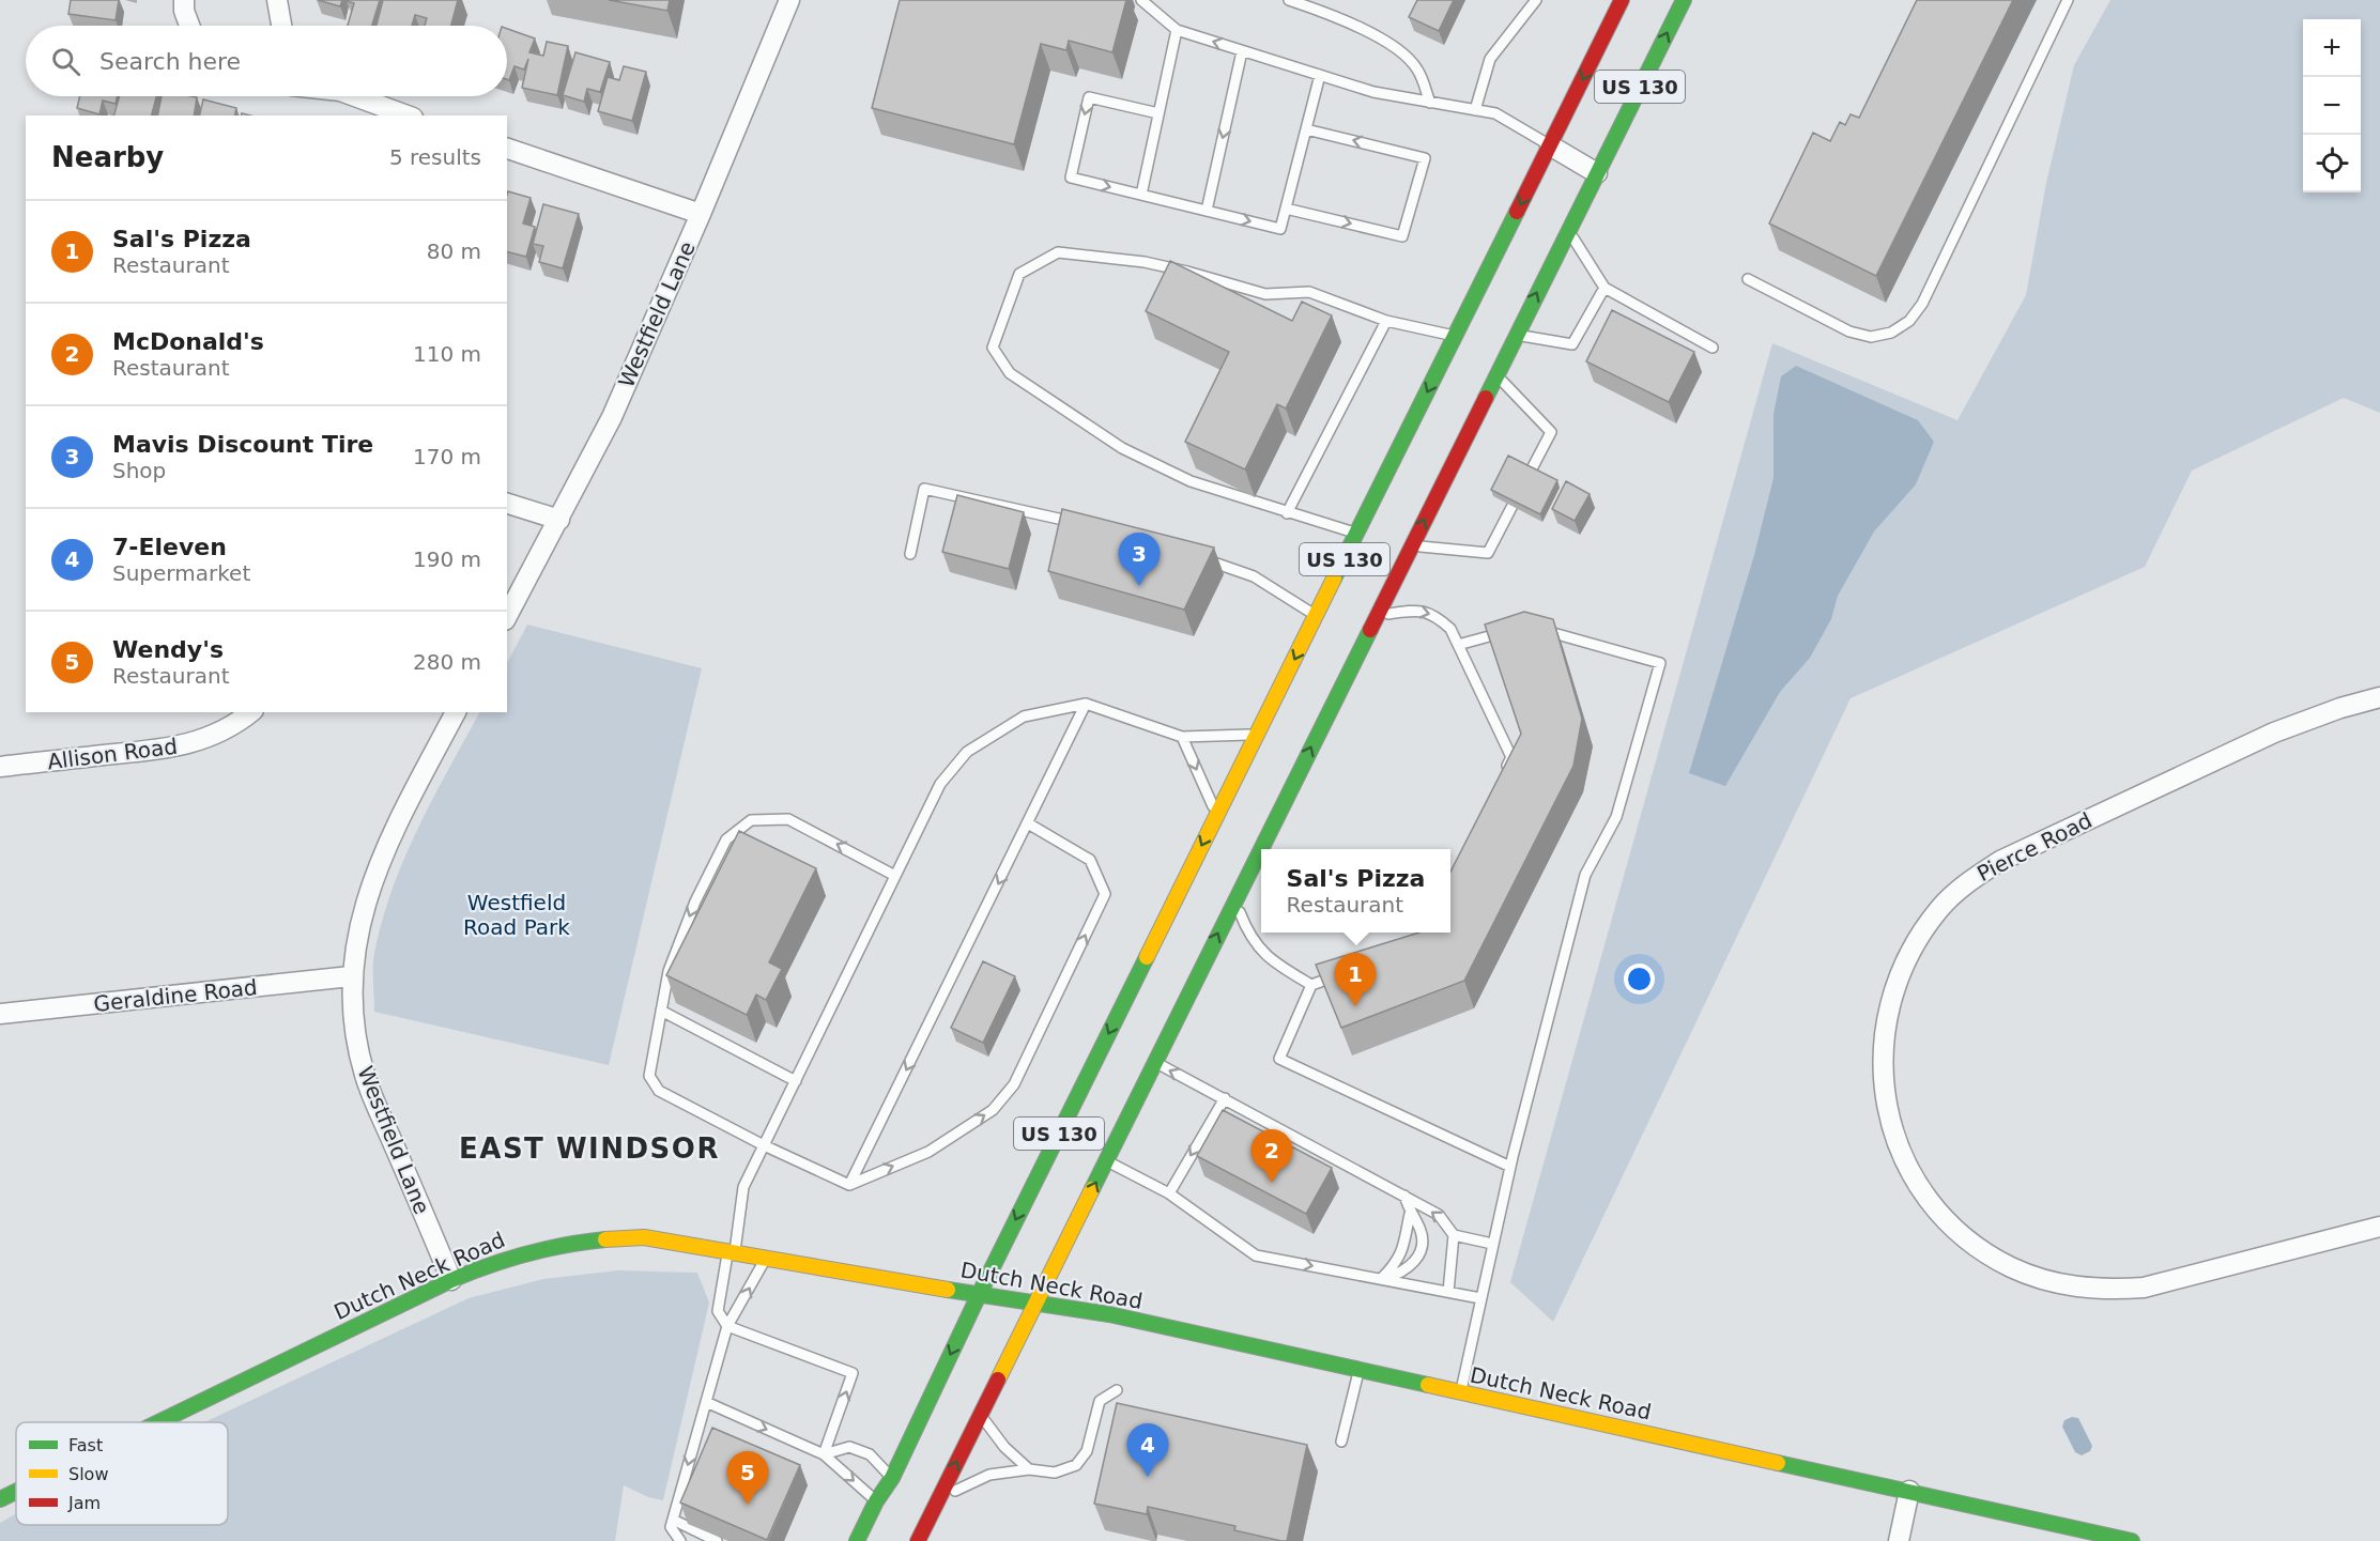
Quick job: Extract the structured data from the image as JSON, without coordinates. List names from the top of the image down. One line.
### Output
{"streets":{"main road":["US 130","Dutch Neck Road"],"street":["Westfield Lane","Allison Road","Pierce Road","Geraldine Road"]},"crossings":[["US 130","Dutch Neck Road"],["Westfield Lane","Geraldine Road"],["Westfield Lane","Dutch Neck Road"]],"districts":["EAST WINDSOR"],"parks":["Westfield Road Park"],"legend":["Fast","Slow","Jam"],"page":{"map_buttons":["+","−"],"search":"Search here","heading":["Nearby","5 results"],"list":[{"mark":"1","name":"Sal's Pizza","note":"Restaurant","value":"80 m"},{"mark":"2","name":"McDonald's","note":"Restaurant","value":"110 m"},{"mark":"3","name":"Mavis Discount Tire","note":"Shop","value":"170 m"},{"mark":"4","name":"7-Eleven","note":"Supermarket","value":"190 m"},{"mark":"5","name":"Wendy's","note":"Restaurant","value":"280 m"}],"pins":["3","1","2","4","5"],"popup":["Sal's Pizza","Restaurant"]}}
